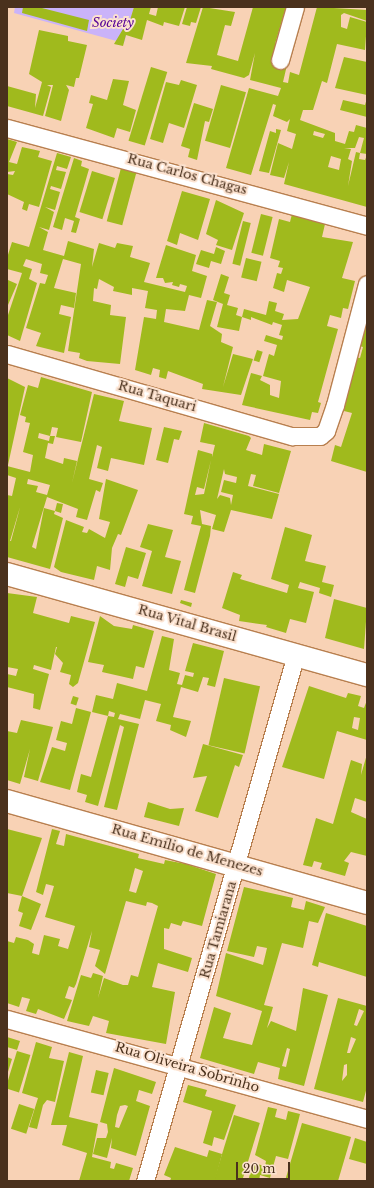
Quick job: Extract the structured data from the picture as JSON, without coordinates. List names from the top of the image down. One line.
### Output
{"streets":{"street":["Rua Carlos Chagas","Rua Taquari","Rua Vital Brasil","Rua Emílio de Menezes","Rua Tamiarana","Rua Oliveira Sobrinho"]},"crossings":[["Rua Vital Brasil","Rua Tamiarana"],["Rua Emílio de Menezes","Rua Tamiarana"],["Rua Tamiarana","Rua Oliveira Sobrinho"]],"parks":["Society"],"scale_bar":"20 m"}
